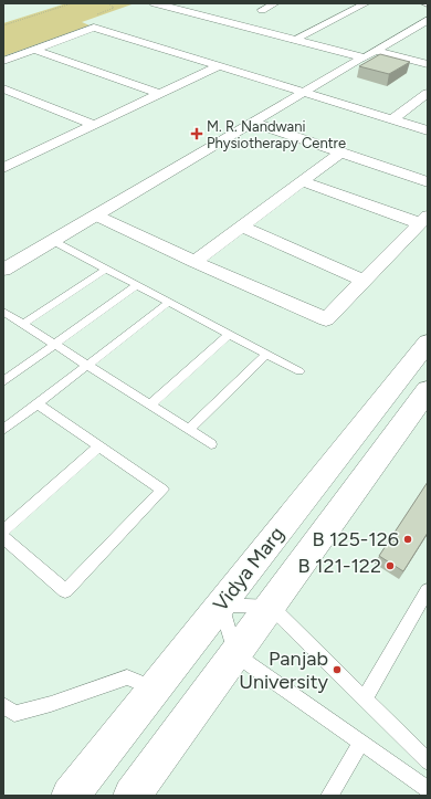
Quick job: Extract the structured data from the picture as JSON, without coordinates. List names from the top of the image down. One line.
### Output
{"streets":{"street":["Vidya Marg"]},"places":{"health":["M. R. Nandwani Physiotherapy Centre"],"other":["B 125-126","B 121-122","Panjab University"]}}
